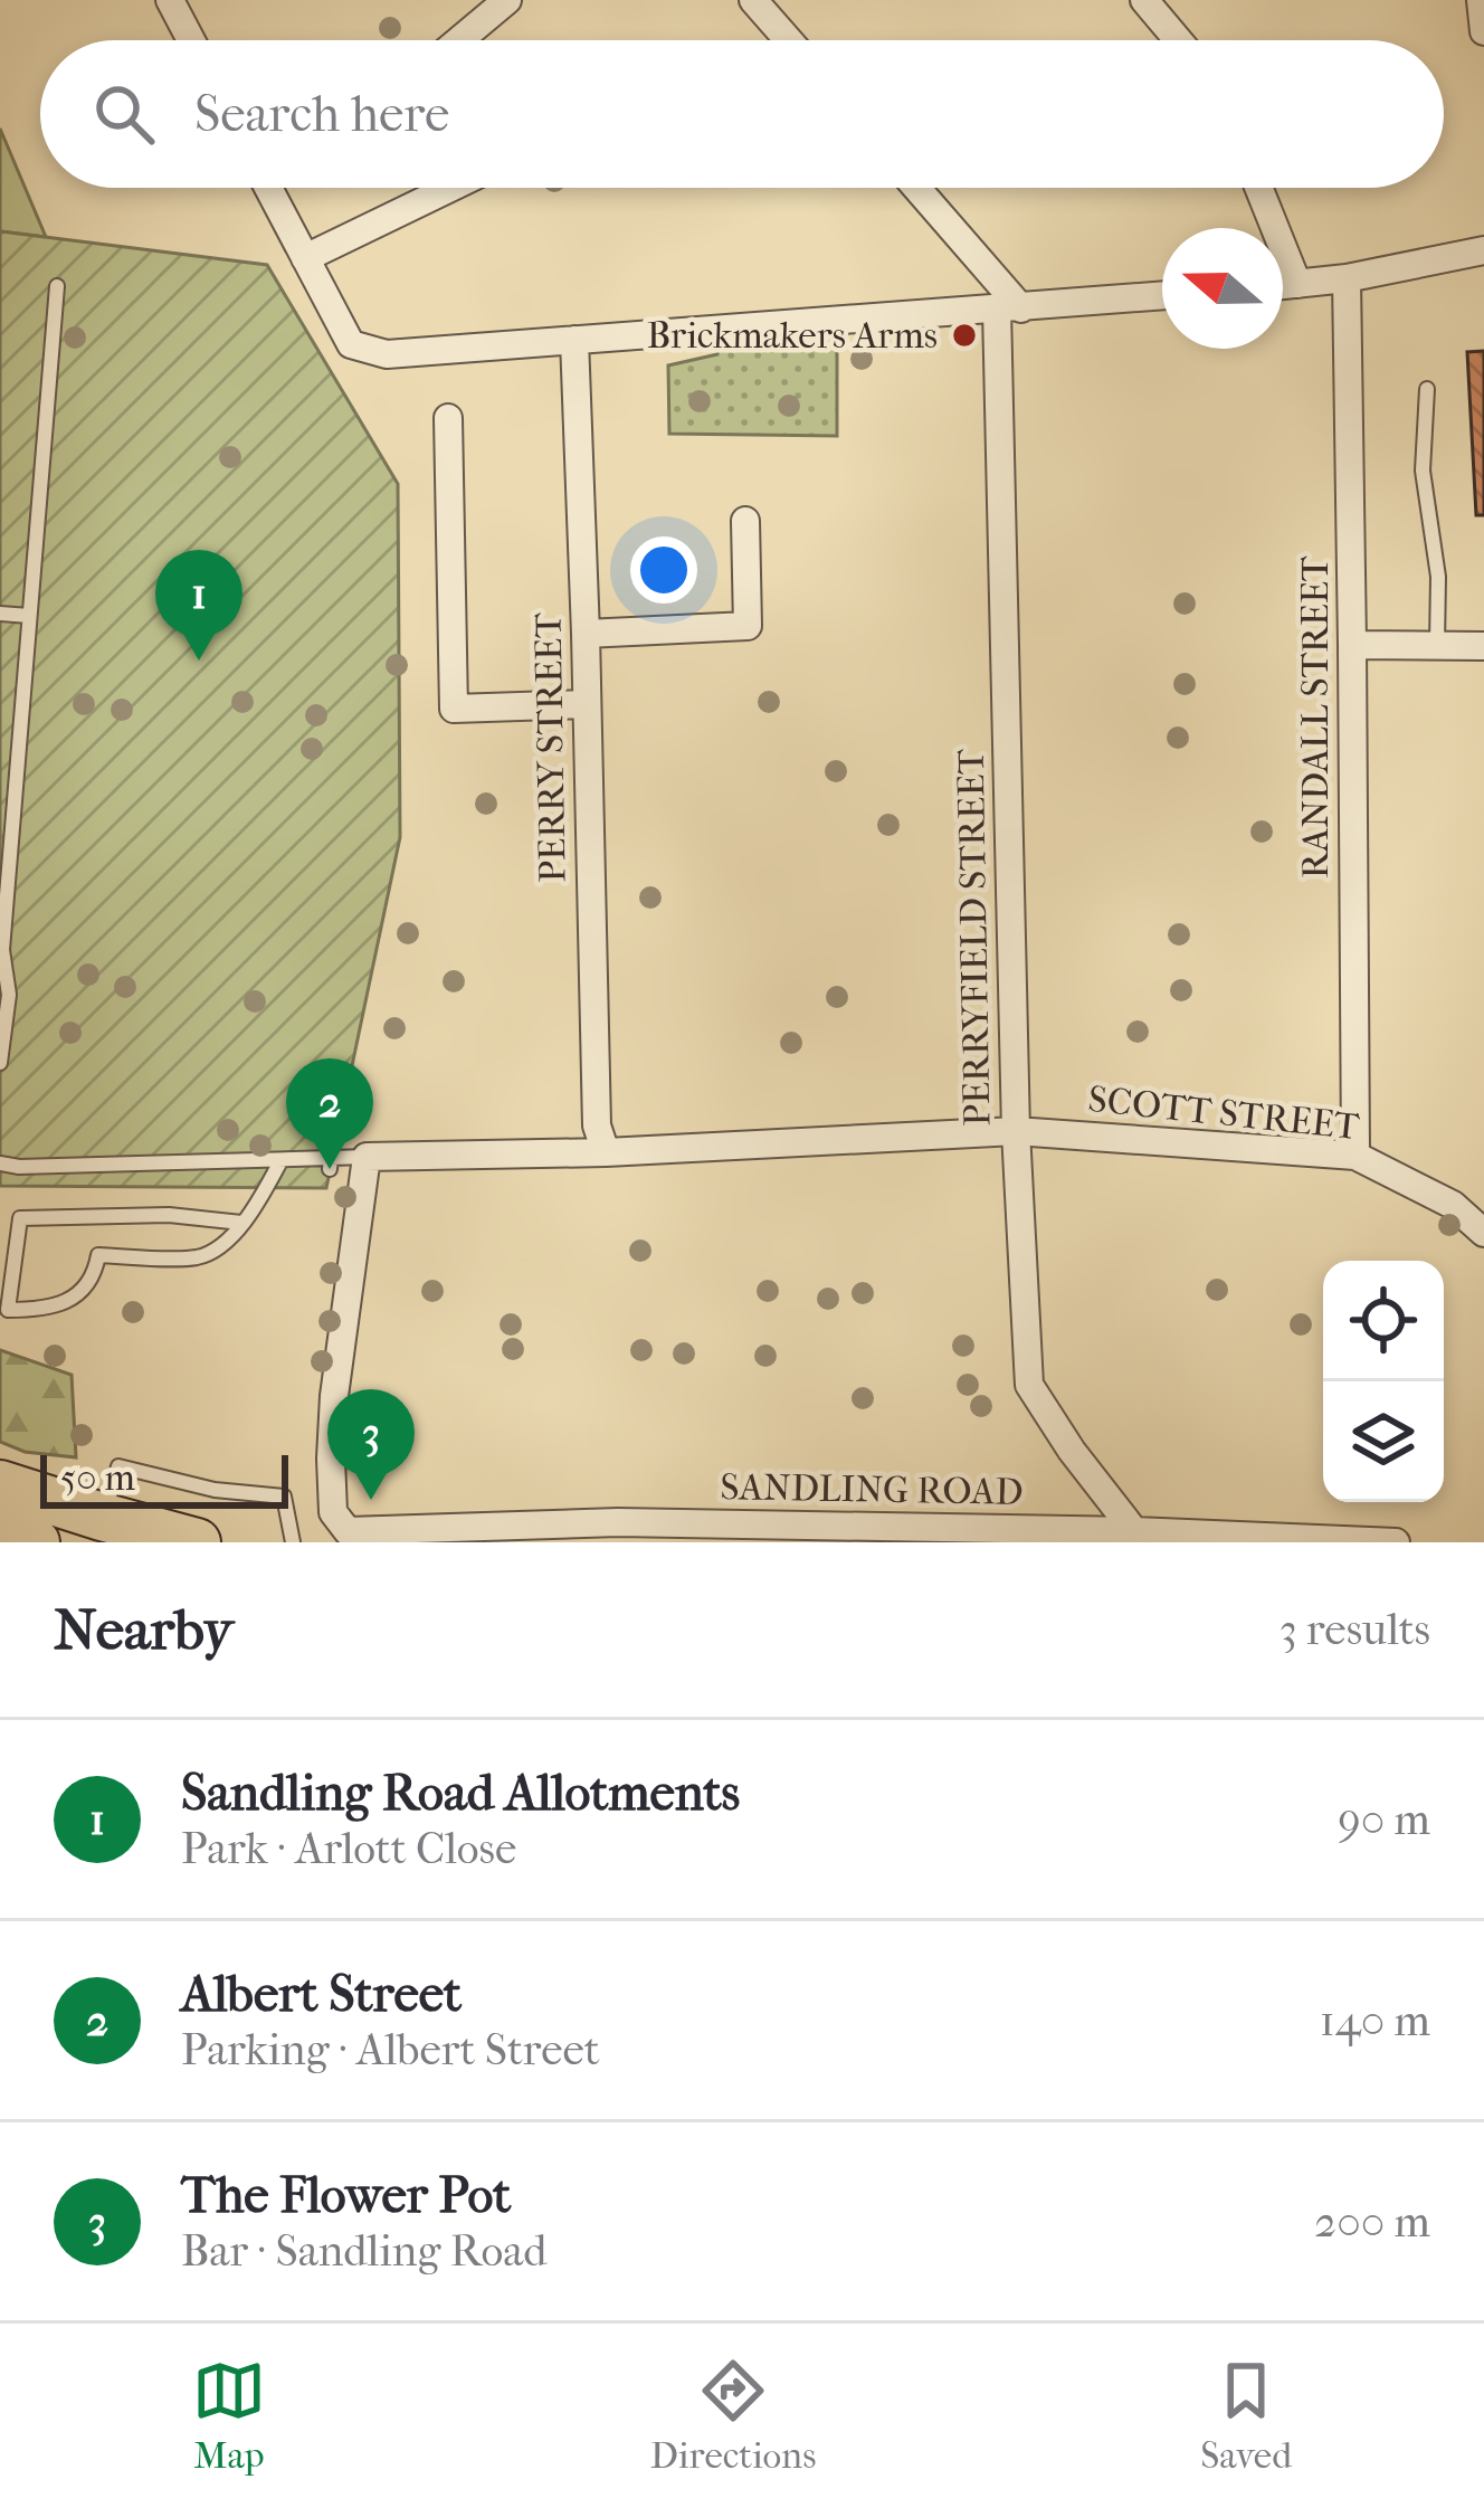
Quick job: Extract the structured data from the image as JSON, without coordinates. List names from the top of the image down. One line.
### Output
{"streets":{"street":["RANDALL STREET","PERRY STREET","PERRYFIELD STREET","SCOTT STREET","SANDLING ROAD"]},"crossings":[["RANDALL STREET","SCOTT STREET"],["PERRY STREET","SCOTT STREET"],["PERRYFIELD STREET","SCOTT STREET"],["PERRYFIELD STREET","SANDLING ROAD"],["SCOTT STREET","SANDLING ROAD"]],"places":["Brickmakers Arms"],"scale_bar":"50 m","north":"left","page":{"search":"Search here","pins":["1","2","3"],"scale":"50 m","heading":["Nearby","3 results"],"list":[{"mark":"1","name":"Sandling Road Allotments","note":"Park · Arlott Close","value":"90 m"},{"mark":"2","name":"Albert Street","note":"Parking · Albert Street","value":"140 m"},{"mark":"3","name":"The Flower Pot","note":"Bar · Sandling Road","value":"200 m"}],"nav":["Map","Directions","Saved"]}}
